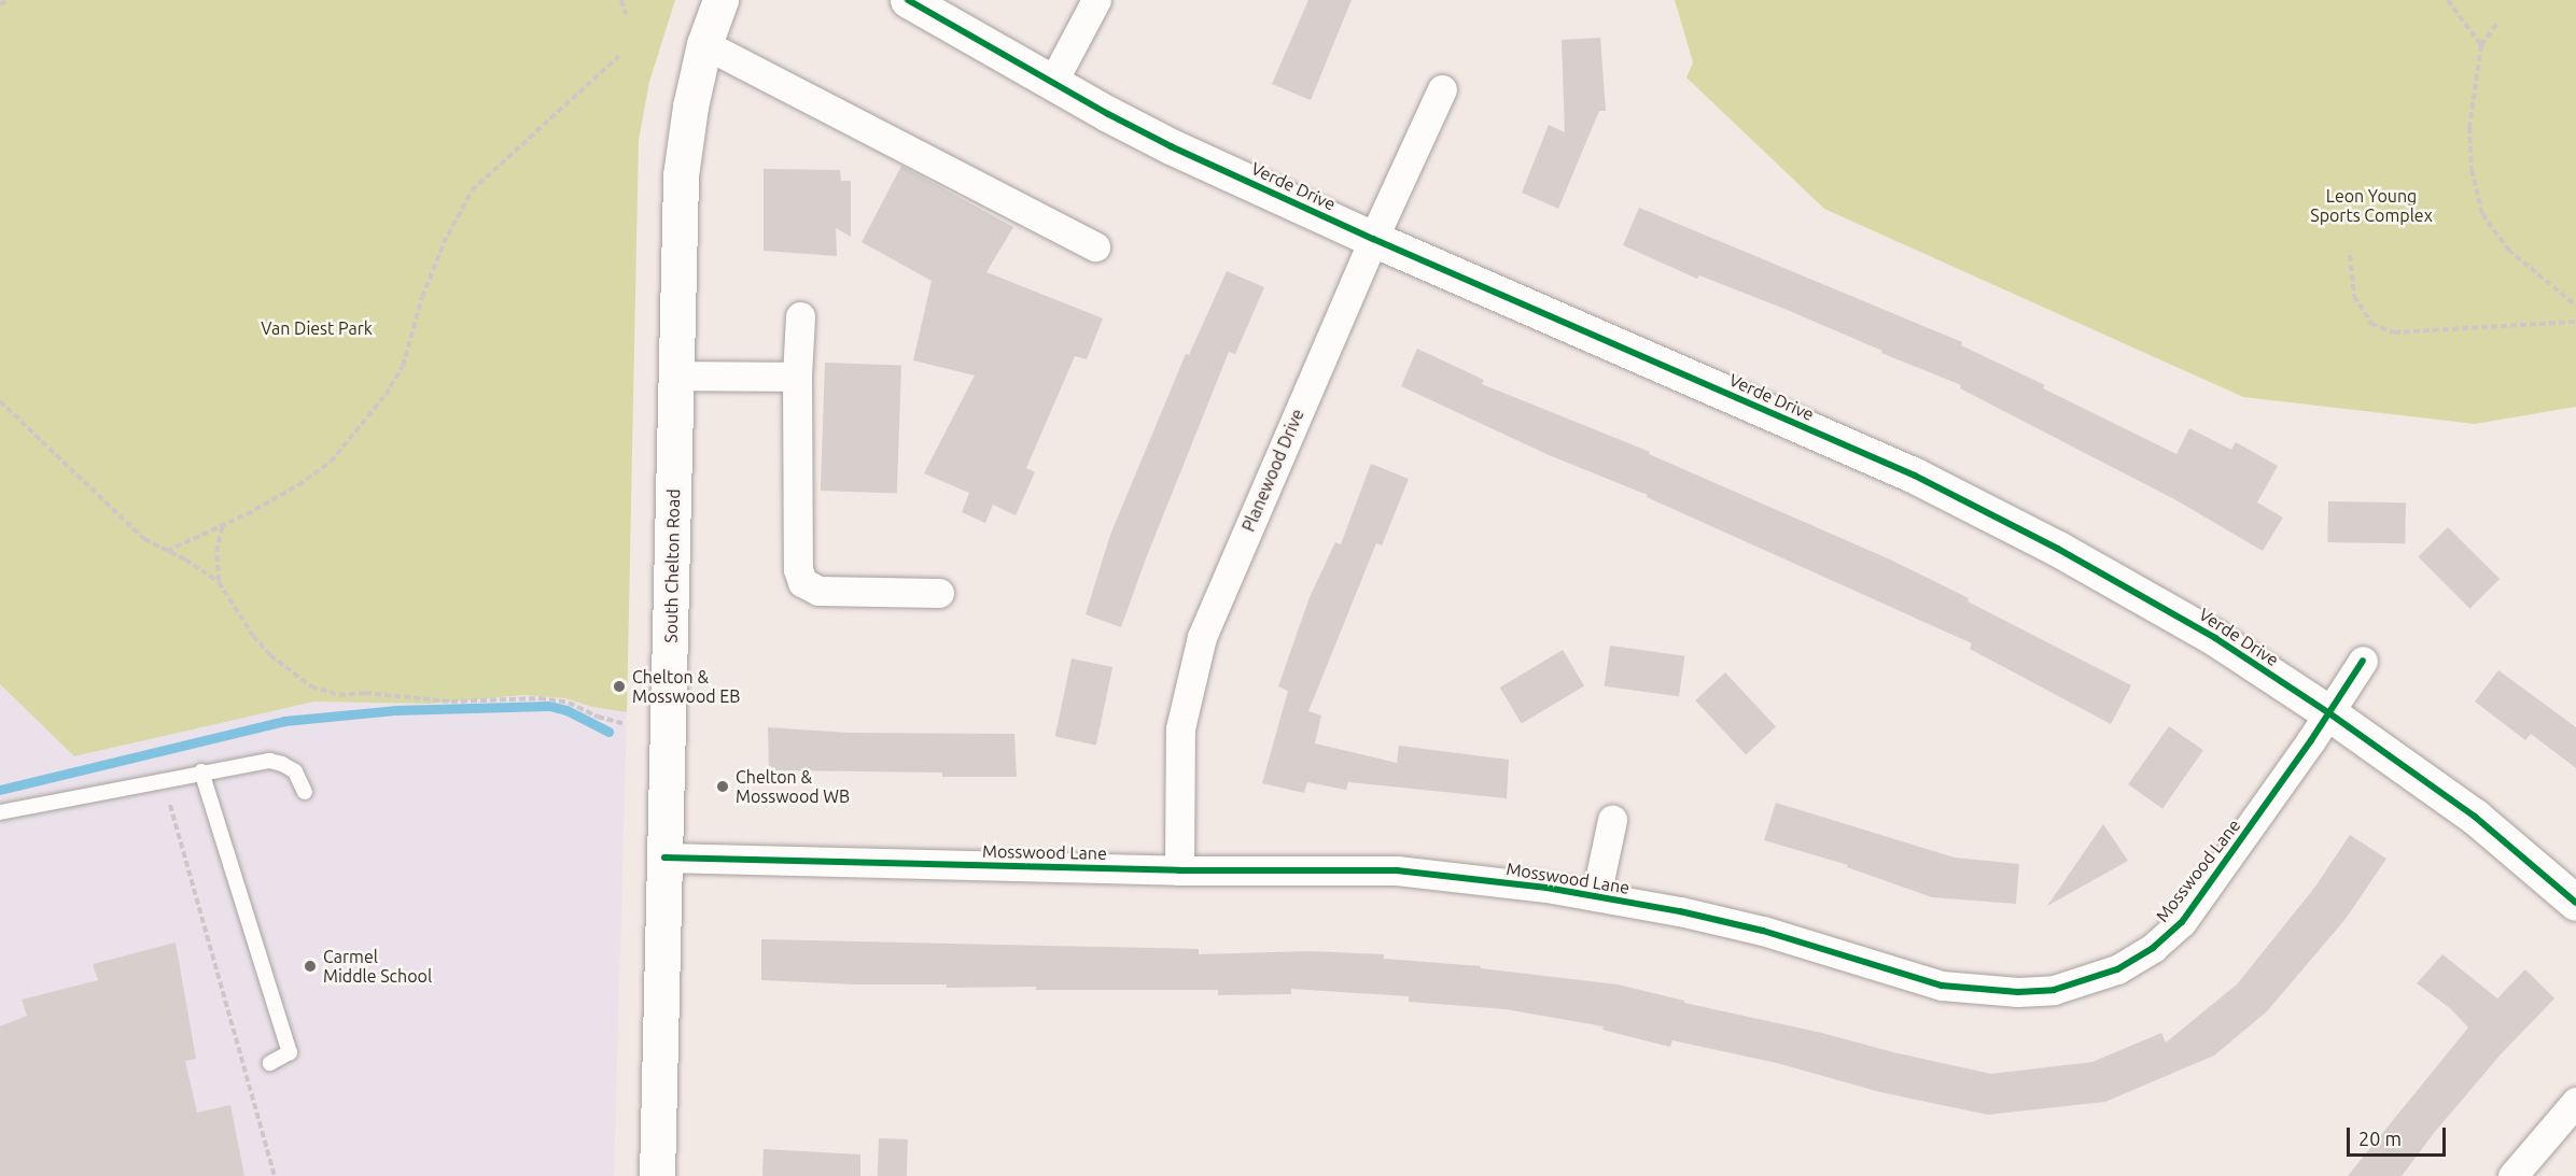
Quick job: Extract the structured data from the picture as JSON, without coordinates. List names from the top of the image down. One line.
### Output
{"streets":{"street":["Verde Drive","Planewood Drive","South Chelton Road","Mosswood Lane"]},"crossings":[["Verde Drive","Planewood Drive"],["Verde Drive","Mosswood Lane"],["Planewood Drive","Mosswood Lane"],["South Chelton Road","Mosswood Lane"]],"parks":["Leon Young Sports Complex","Van Diest Park"],"places":["Chelton & Mosswood EB","Chelton & Mosswood WB","Carmel Middle School"],"scale_bar":"20 m"}
